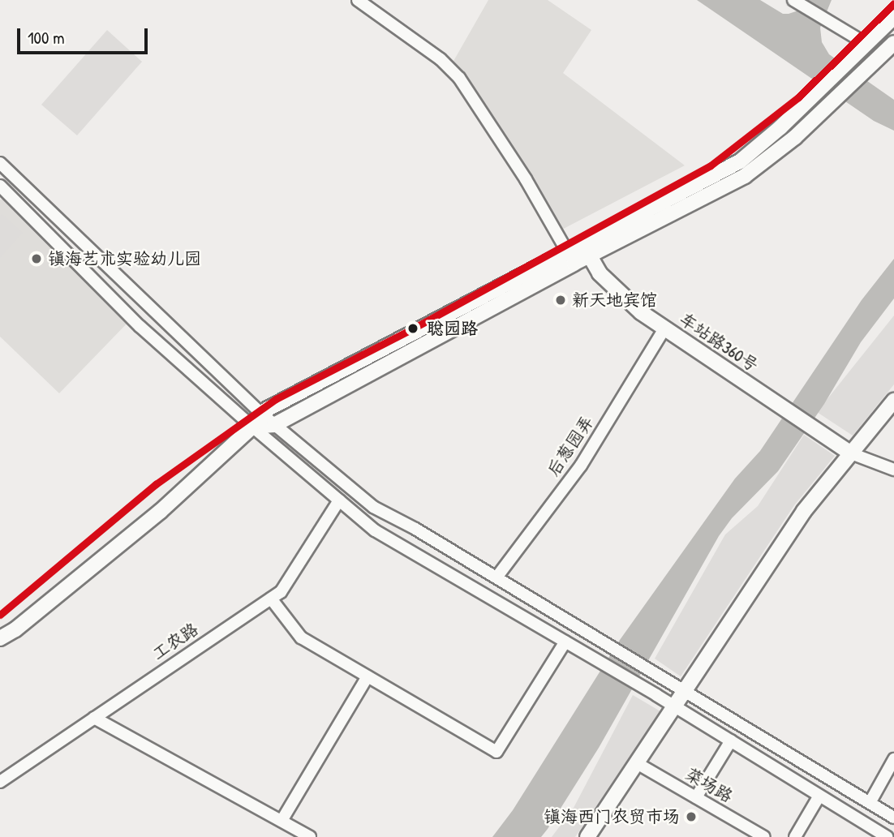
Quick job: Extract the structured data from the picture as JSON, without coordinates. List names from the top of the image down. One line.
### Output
{"streets":{"main road":["车站路360号"],"street":["后葱园弄","工农路","菜场路"]},"crossings":[["车站路360号","后葱园弄"]],"places":["镇海艺术实验幼儿园","新天地宾馆","聪园路","镇海西门农贸市场"],"scale_bar":"100 m"}
